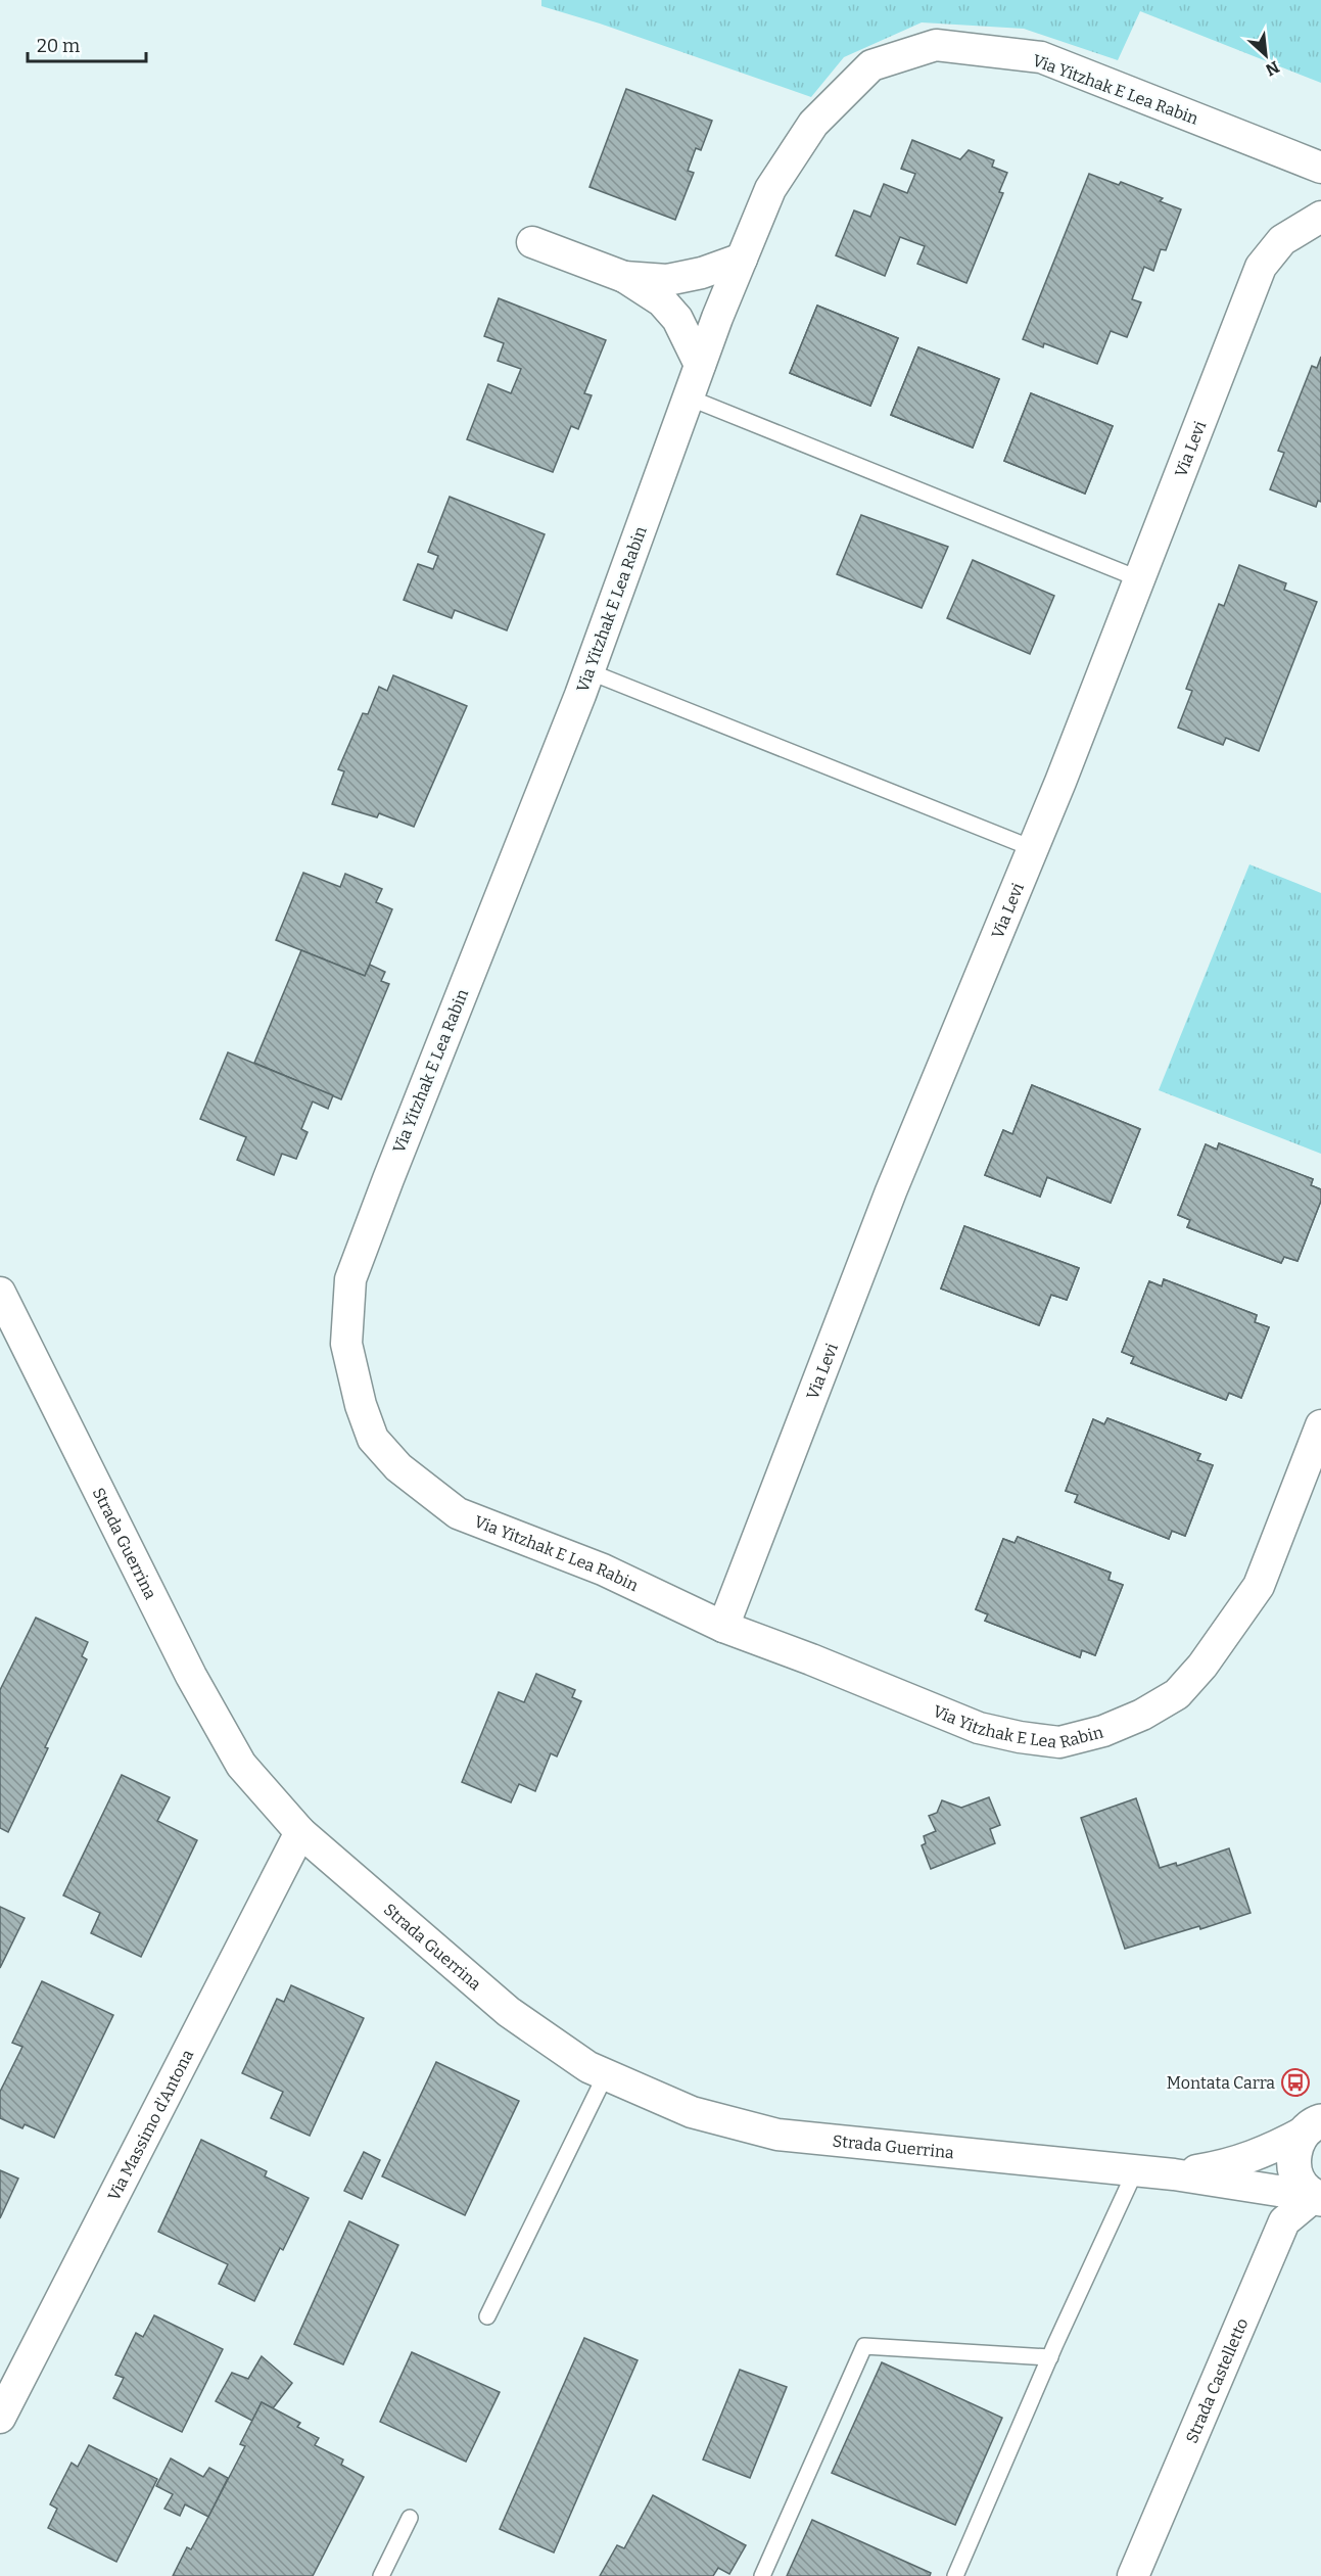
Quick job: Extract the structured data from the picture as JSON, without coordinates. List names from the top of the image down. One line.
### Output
{"streets":{"street":["Via Yitzhak E Lea Rabin","Via Levi","Strada Guerrina","Via Massimo d'Antona","Strada Castelletto"]},"crossings":[["Via Yitzhak E Lea Rabin","Via Levi"],["Strada Guerrina","Via Massimo d'Antona"],["Strada Guerrina","Strada Castelletto"]],"places":{"bus stop":["Montata Carra"]},"scale_bar":"20 m","north":"bottom right"}
